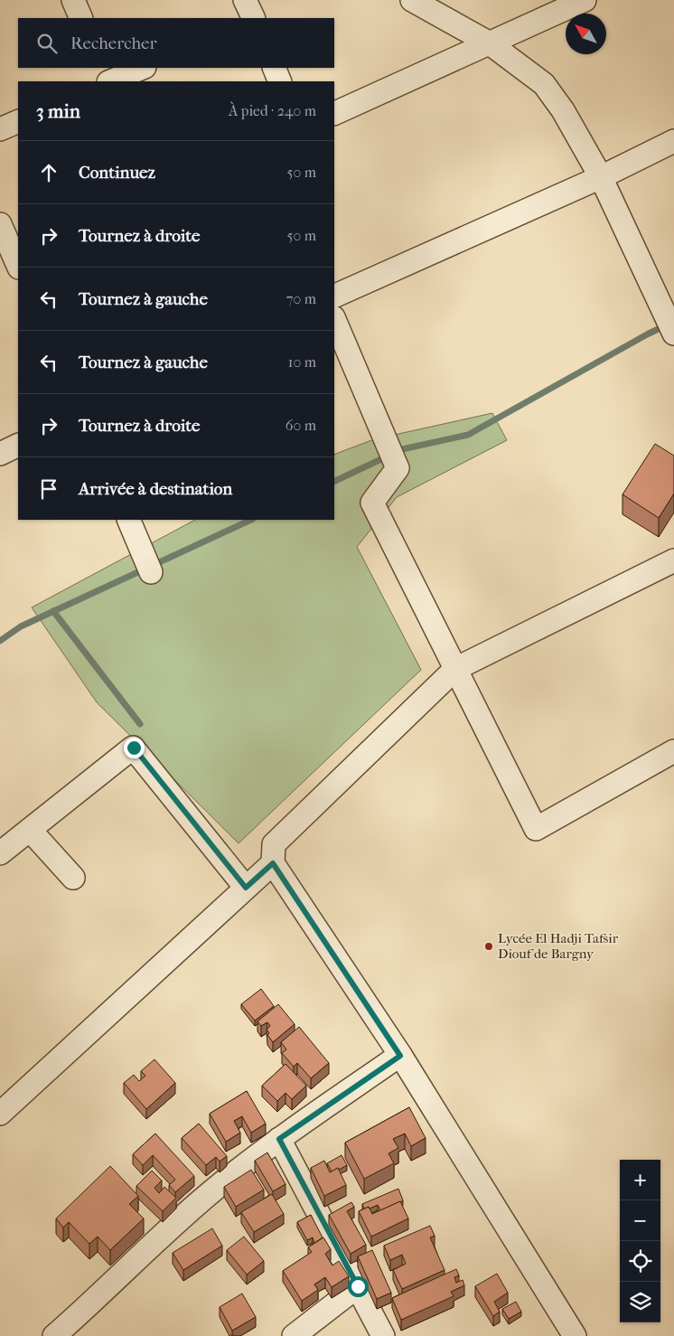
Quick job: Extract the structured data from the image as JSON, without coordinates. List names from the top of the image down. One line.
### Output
{"places":["Lycée El Hadji Tafsir Diouf de Bargny"],"north":"top left","page":{"search":"Rechercher","heading":["3 min","À pied · 240 m"],"list":[["Continuez","50 m"],["Tournez à droite","50 m"],["Tournez à gauche","70 m"],["Tournez à gauche","10 m"],["Tournez à droite","60 m"],"Arrivée à destination"],"map_buttons":["+","−"]}}
